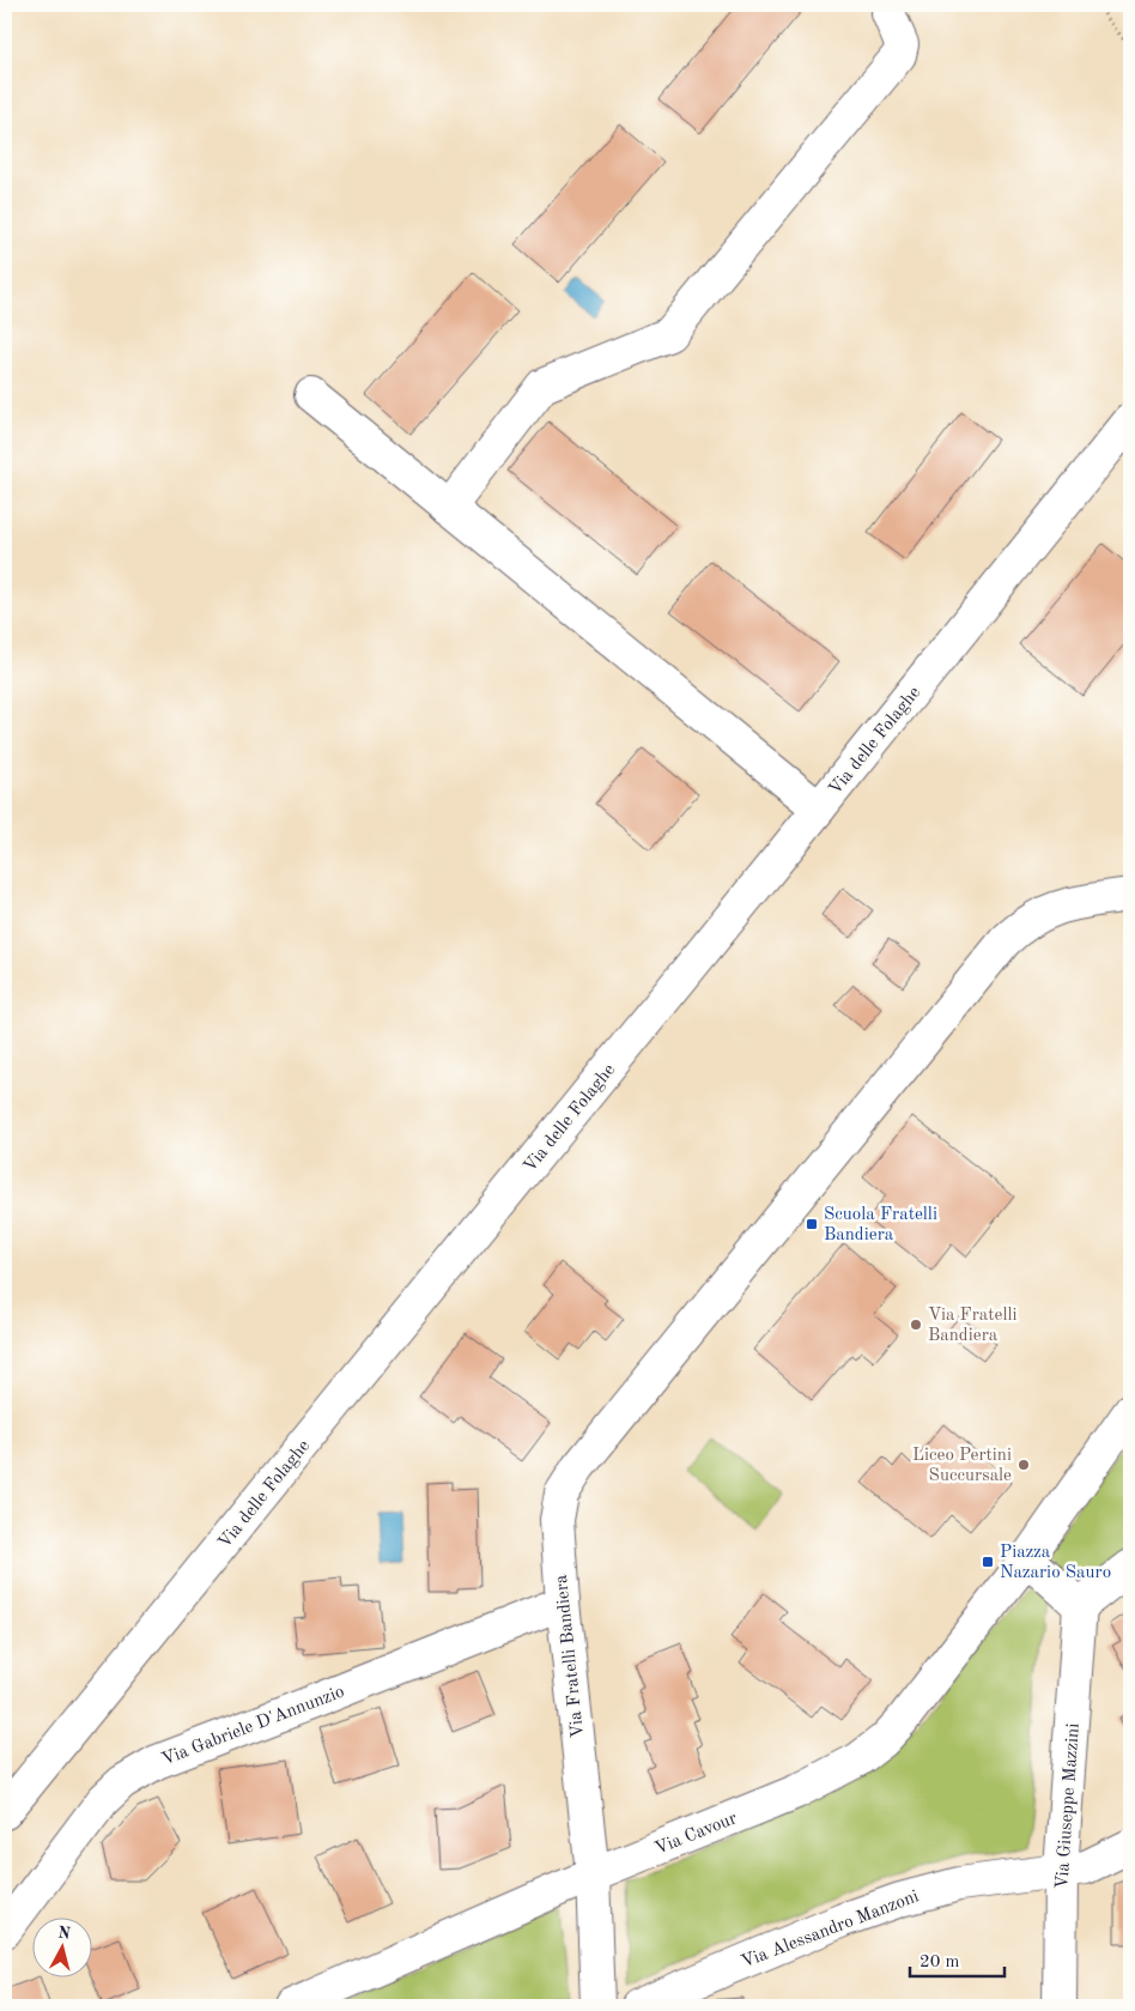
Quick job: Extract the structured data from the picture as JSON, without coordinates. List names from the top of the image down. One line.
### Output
{"streets":{"street":["Via delle Folaghe","Via Fratelli Bandiera","Via Gabriele D'Annunzio","Via Giuseppe Mazzini","Via Cavour","Via Alessandro Manzoni"]},"crossings":[["Via Fratelli Bandiera","Via Gabriele D'Annunzio"],["Via Fratelli Bandiera","Via Cavour"],["Via Giuseppe Mazzini","Via Alessandro Manzoni"]],"places":{"transit":["Scuola Fratelli Bandiera","Piazza Nazario Sauro"],"other":["Via Fratelli Bandiera","Liceo Pertini Succursale"]},"scale_bar":"20 m","north":"top"}
